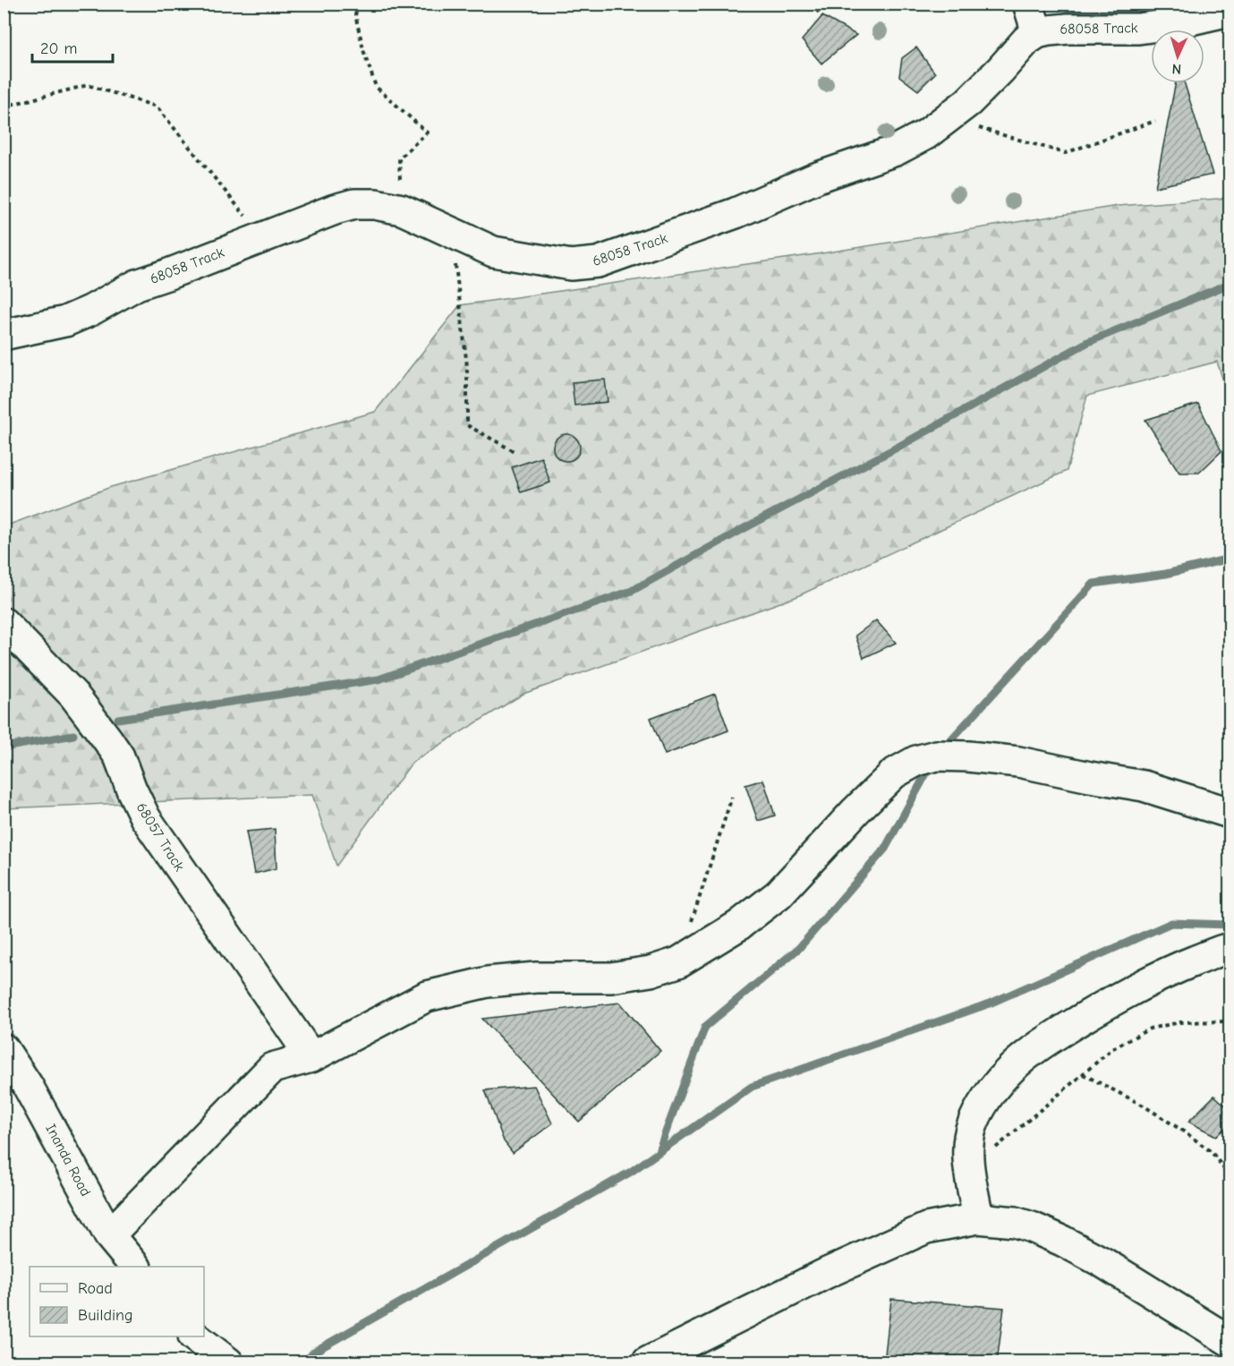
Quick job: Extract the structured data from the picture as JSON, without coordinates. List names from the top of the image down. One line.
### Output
{"streets":{"street":["68058 Track","68057 Track","Inanda Road"]},"legend":["Road","Building"],"scale_bar":"20 m","north":"bottom"}
